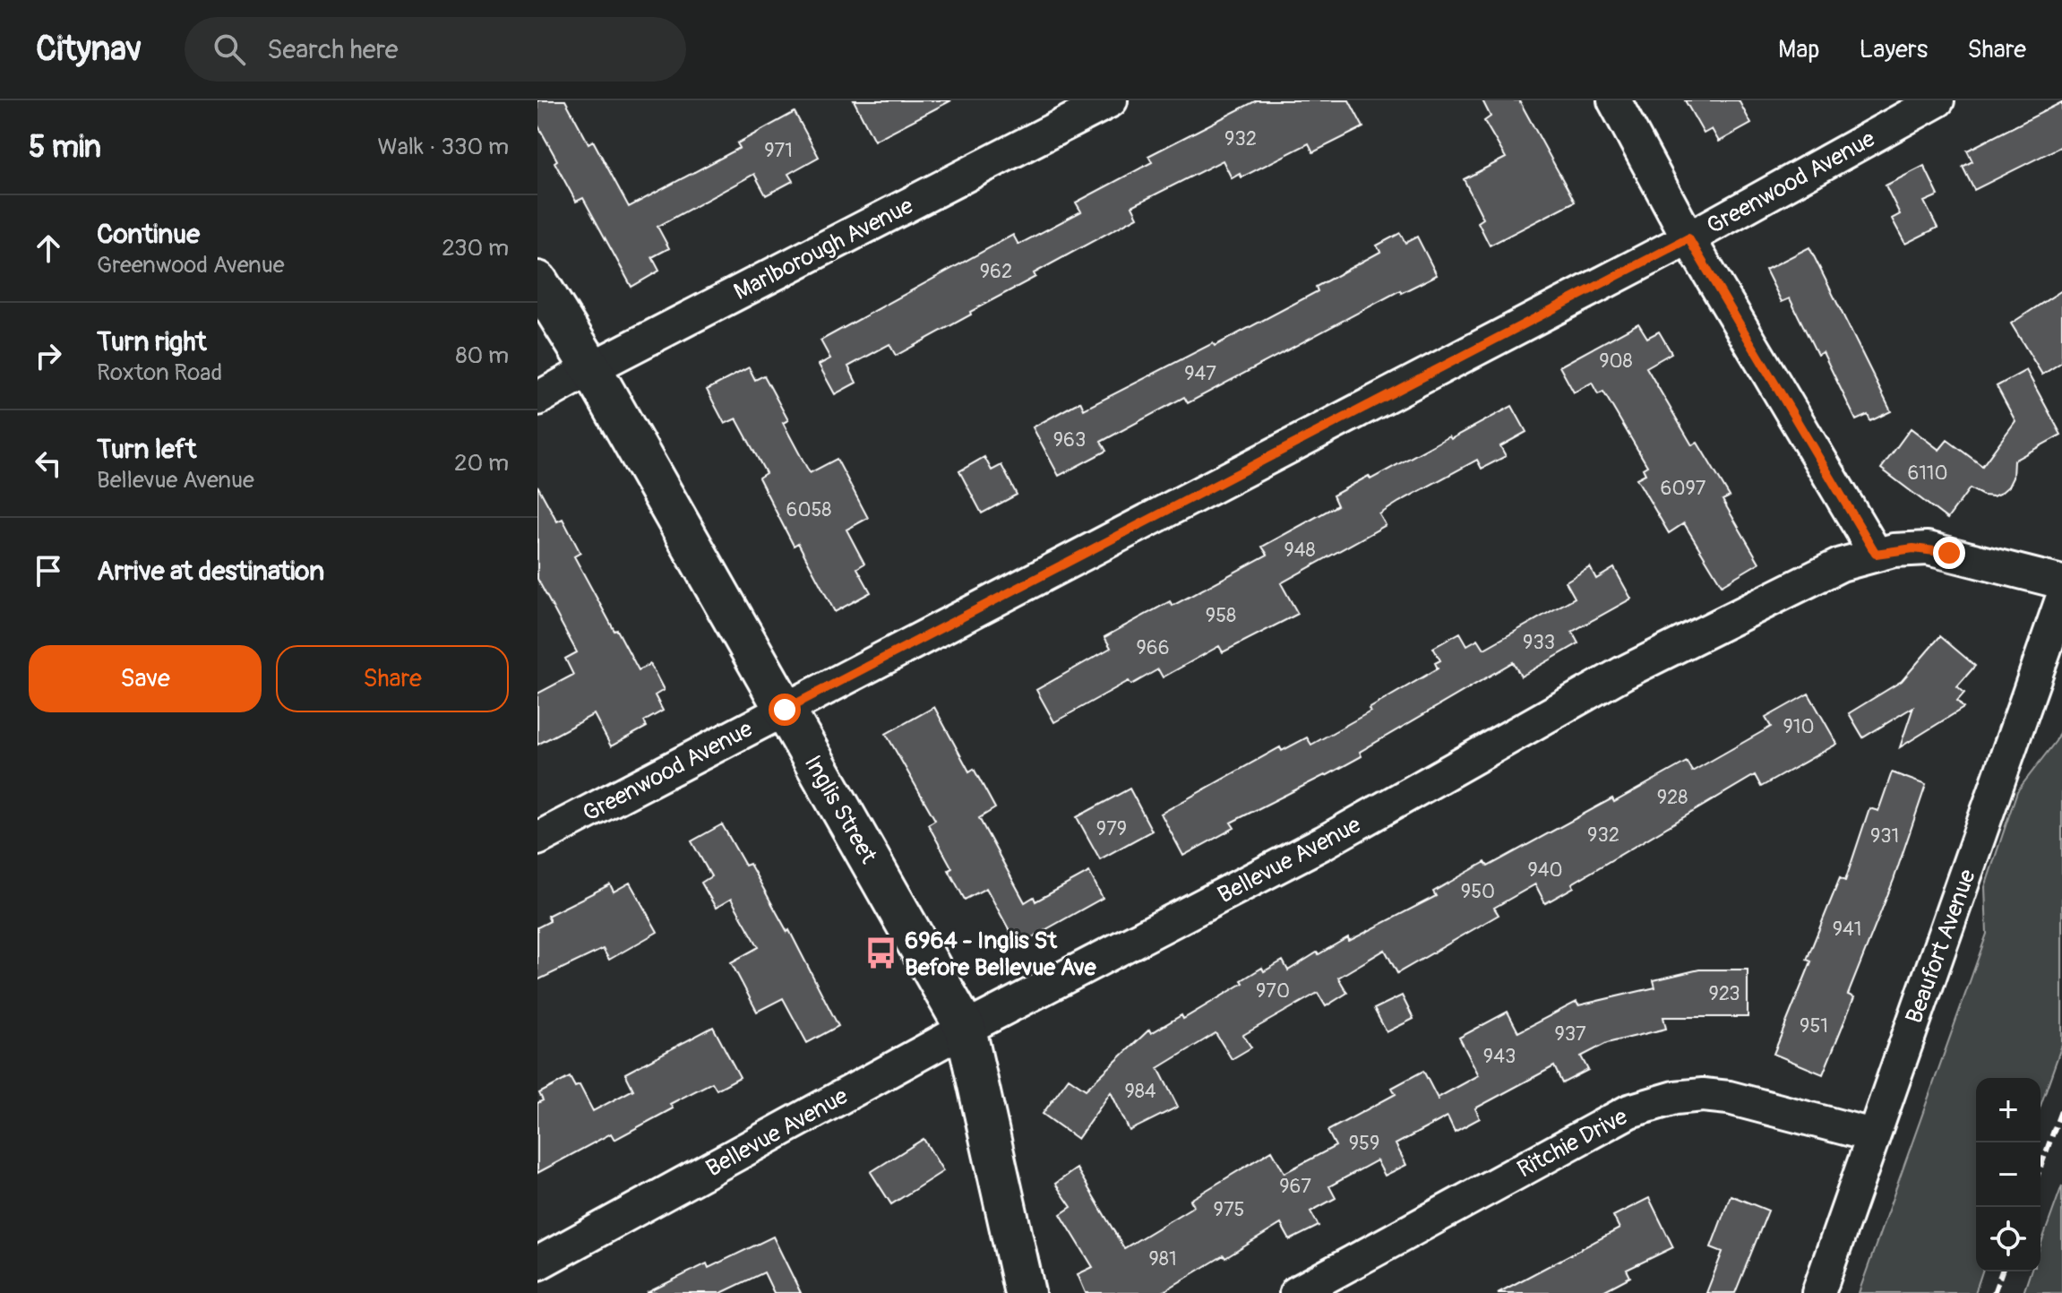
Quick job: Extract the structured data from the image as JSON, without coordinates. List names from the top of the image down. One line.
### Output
{"streets":{"street":["Greenwood Avenue","Marlborough Avenue","Inglis Street","Bellevue Avenue","Beaufort Avenue","Ritchie Drive"]},"crossings":[["Greenwood Avenue","Inglis Street"],["Marlborough Avenue","Inglis Street"],["Inglis Street","Bellevue Avenue"],["Beaufort Avenue","Ritchie Drive"]],"places":{"bus stop":["6964 - Inglis St Before Bellevue Ave"]},"house_numbers":["932","971","962","908","947","963","6110","6097","6058","948","958","933","966","910","928","979","932","931","940","950","941","970","923","951","937","943","984","959","967","975","981"],"page":{"header":"Citynav","search":"Search here","nav":["Map","Layers","Share"],"heading":["5 min","Walk · 330 m"],"list":[["Continue","Greenwood Avenue","230 m"],["Turn right","Roxton Road","80 m"],["Turn left","Bellevue Avenue","20 m"],"Arrive at destination"],"buttons":["Save","Share"],"map_buttons":["+","−"]}}
